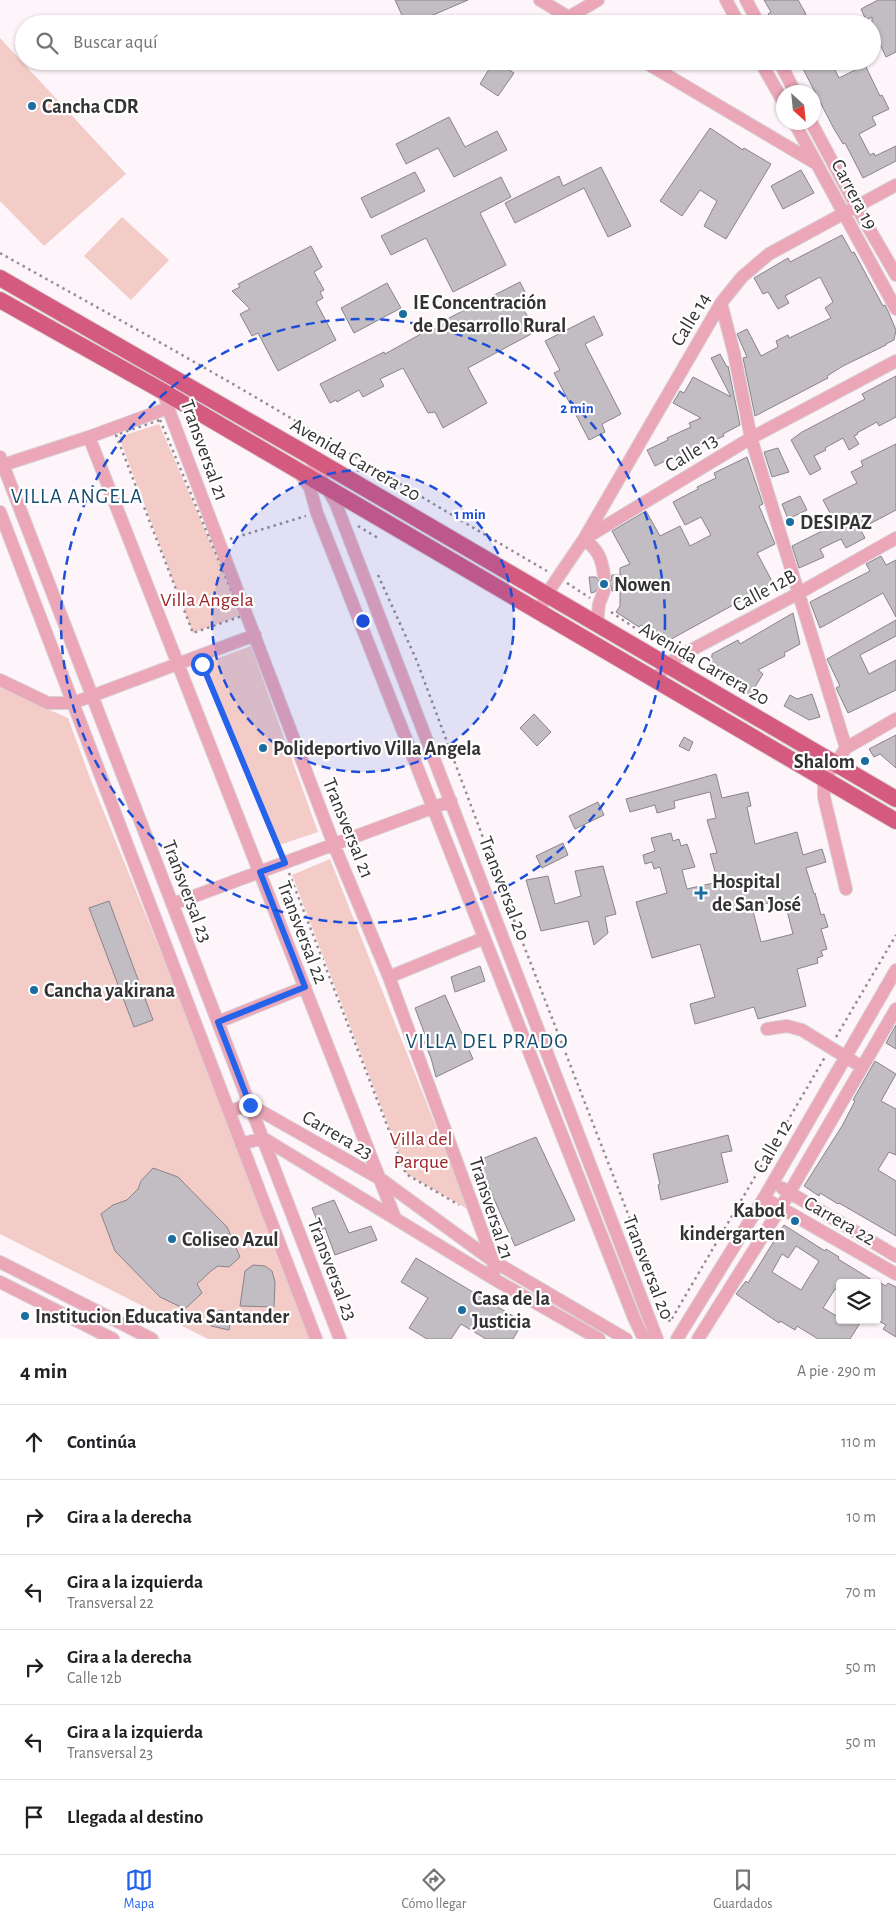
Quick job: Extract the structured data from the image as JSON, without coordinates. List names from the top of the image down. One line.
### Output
{"streets":{"main road":["Avenida Carrera 20"],"street":["Carrera 19","Calle 14","Transversal 21","Calle 13","Calle 12B","Transversal 20","Transversal 23","Transversal 22","Carrera 23","Calle 12","Carrera 22"]},"crossings":[["Carrera 19","Calle 14"],["Calle 14","Calle 13"],["Transversal 21","Avenida Carrera 20"],["Transversal 21","Carrera 23"],["Calle 13","Avenida Carrera 20"],["Avenida Carrera 20","Calle 12B"],["Avenida Carrera 20","Transversal 20"],["Transversal 23","Carrera 23"],["Transversal 22","Carrera 23"],["Calle 12","Carrera 22"]],"districts":["VILLA ANGELA","VILLA DEL PRADO"],"parks":["Villa Angela","Villa del Parque"],"places":{"other":["Cancha CDR","IE Concentración de Desarrollo Rural","DESIPAZ","Nowen","Polideportivo Villa Angela","Shalom","Cancha yakirana","Kabod kindergarten","Coliseo Azul","Casa de la Justicia","Institucion Educativa Santander"],"health":["Hospital de San José"]},"north":"bottom right","page":{"search":"Buscar aquí","heading":["4 min","A pie · 290 m"],"list":[["Continúa","110 m"],["Gira a la derecha","10 m"],["Gira a la izquierda","Transversal 22","70 m"],["Gira a la derecha","Calle 12b","50 m"],["Gira a la izquierda","Transversal 23","50 m"],"Llegada al destino"],"nav":["Mapa","Cómo llegar","Guardados"]},"rings":["2 min","1 min"]}
